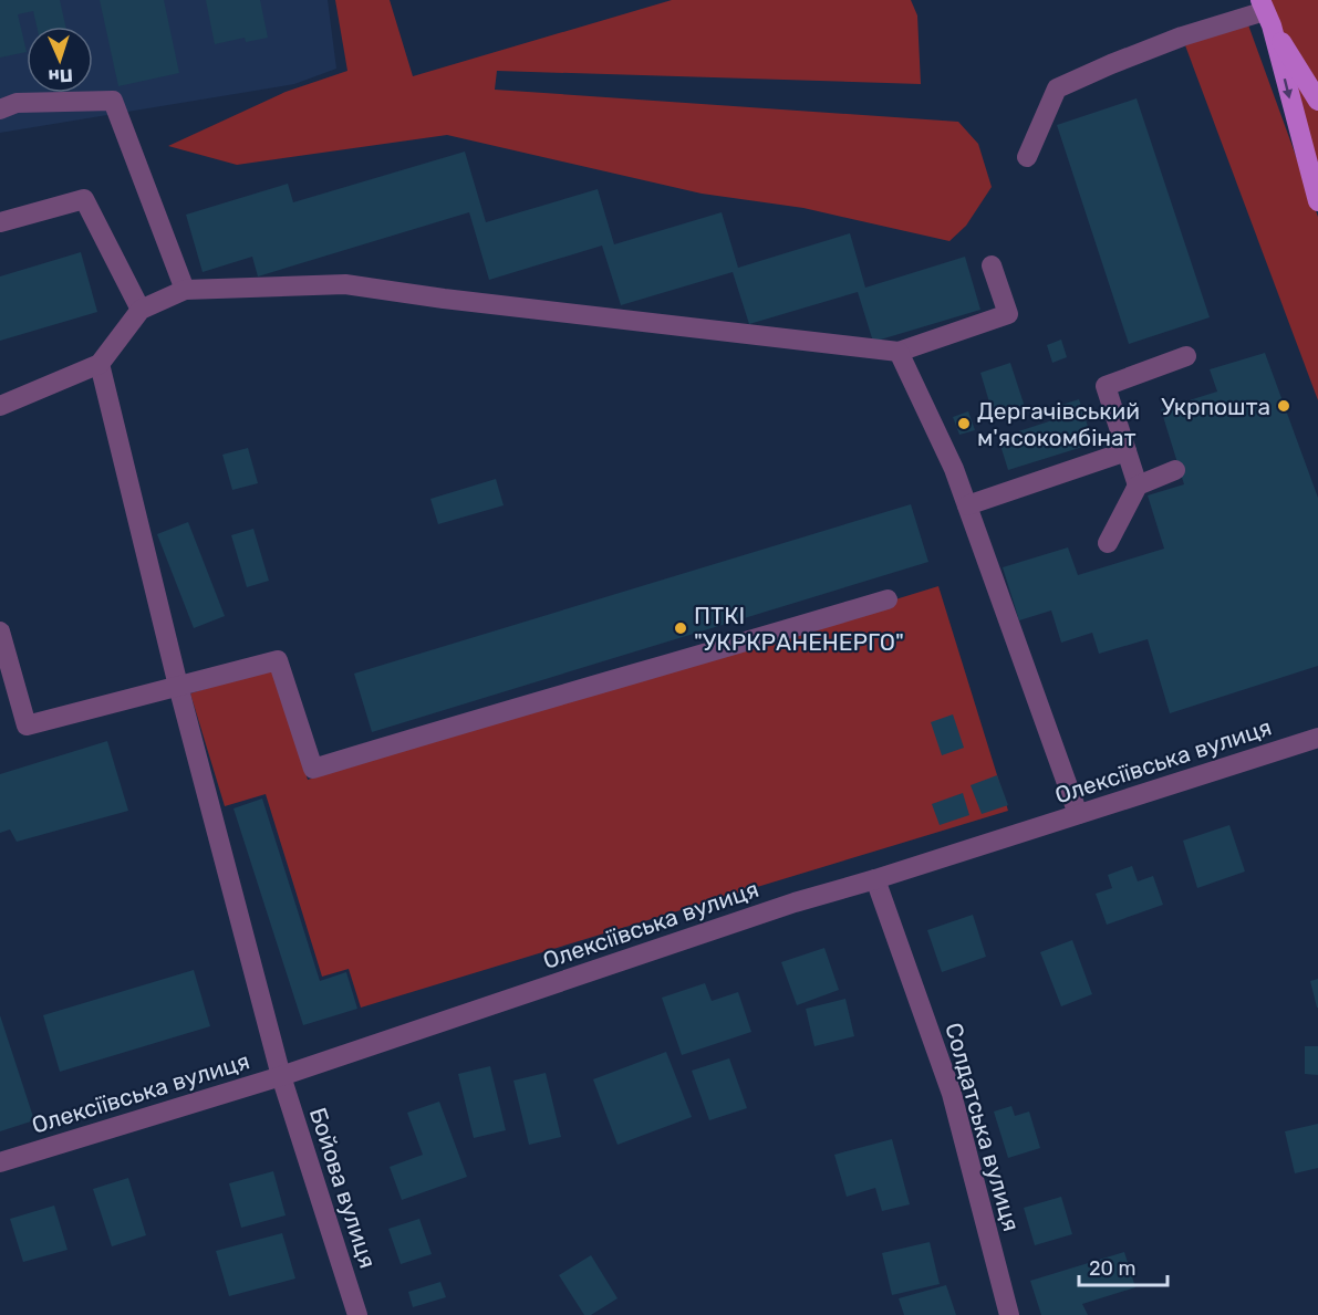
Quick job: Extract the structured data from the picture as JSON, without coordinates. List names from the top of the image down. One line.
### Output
{"streets":{"street":["Олексіївська вулиця","Солдатська вулиця","Бойова вулиця"]},"crossings":[["Олексіївська вулиця","Солдатська вулиця"],["Олексіївська вулиця","Бойова вулиця"]],"places":["Укрпошта","Дергачівський м'ясокомбінат","ПТКІ \"УКРКРАНЕНЕРГО\""],"scale_bar":"20 m","north":"bottom"}
